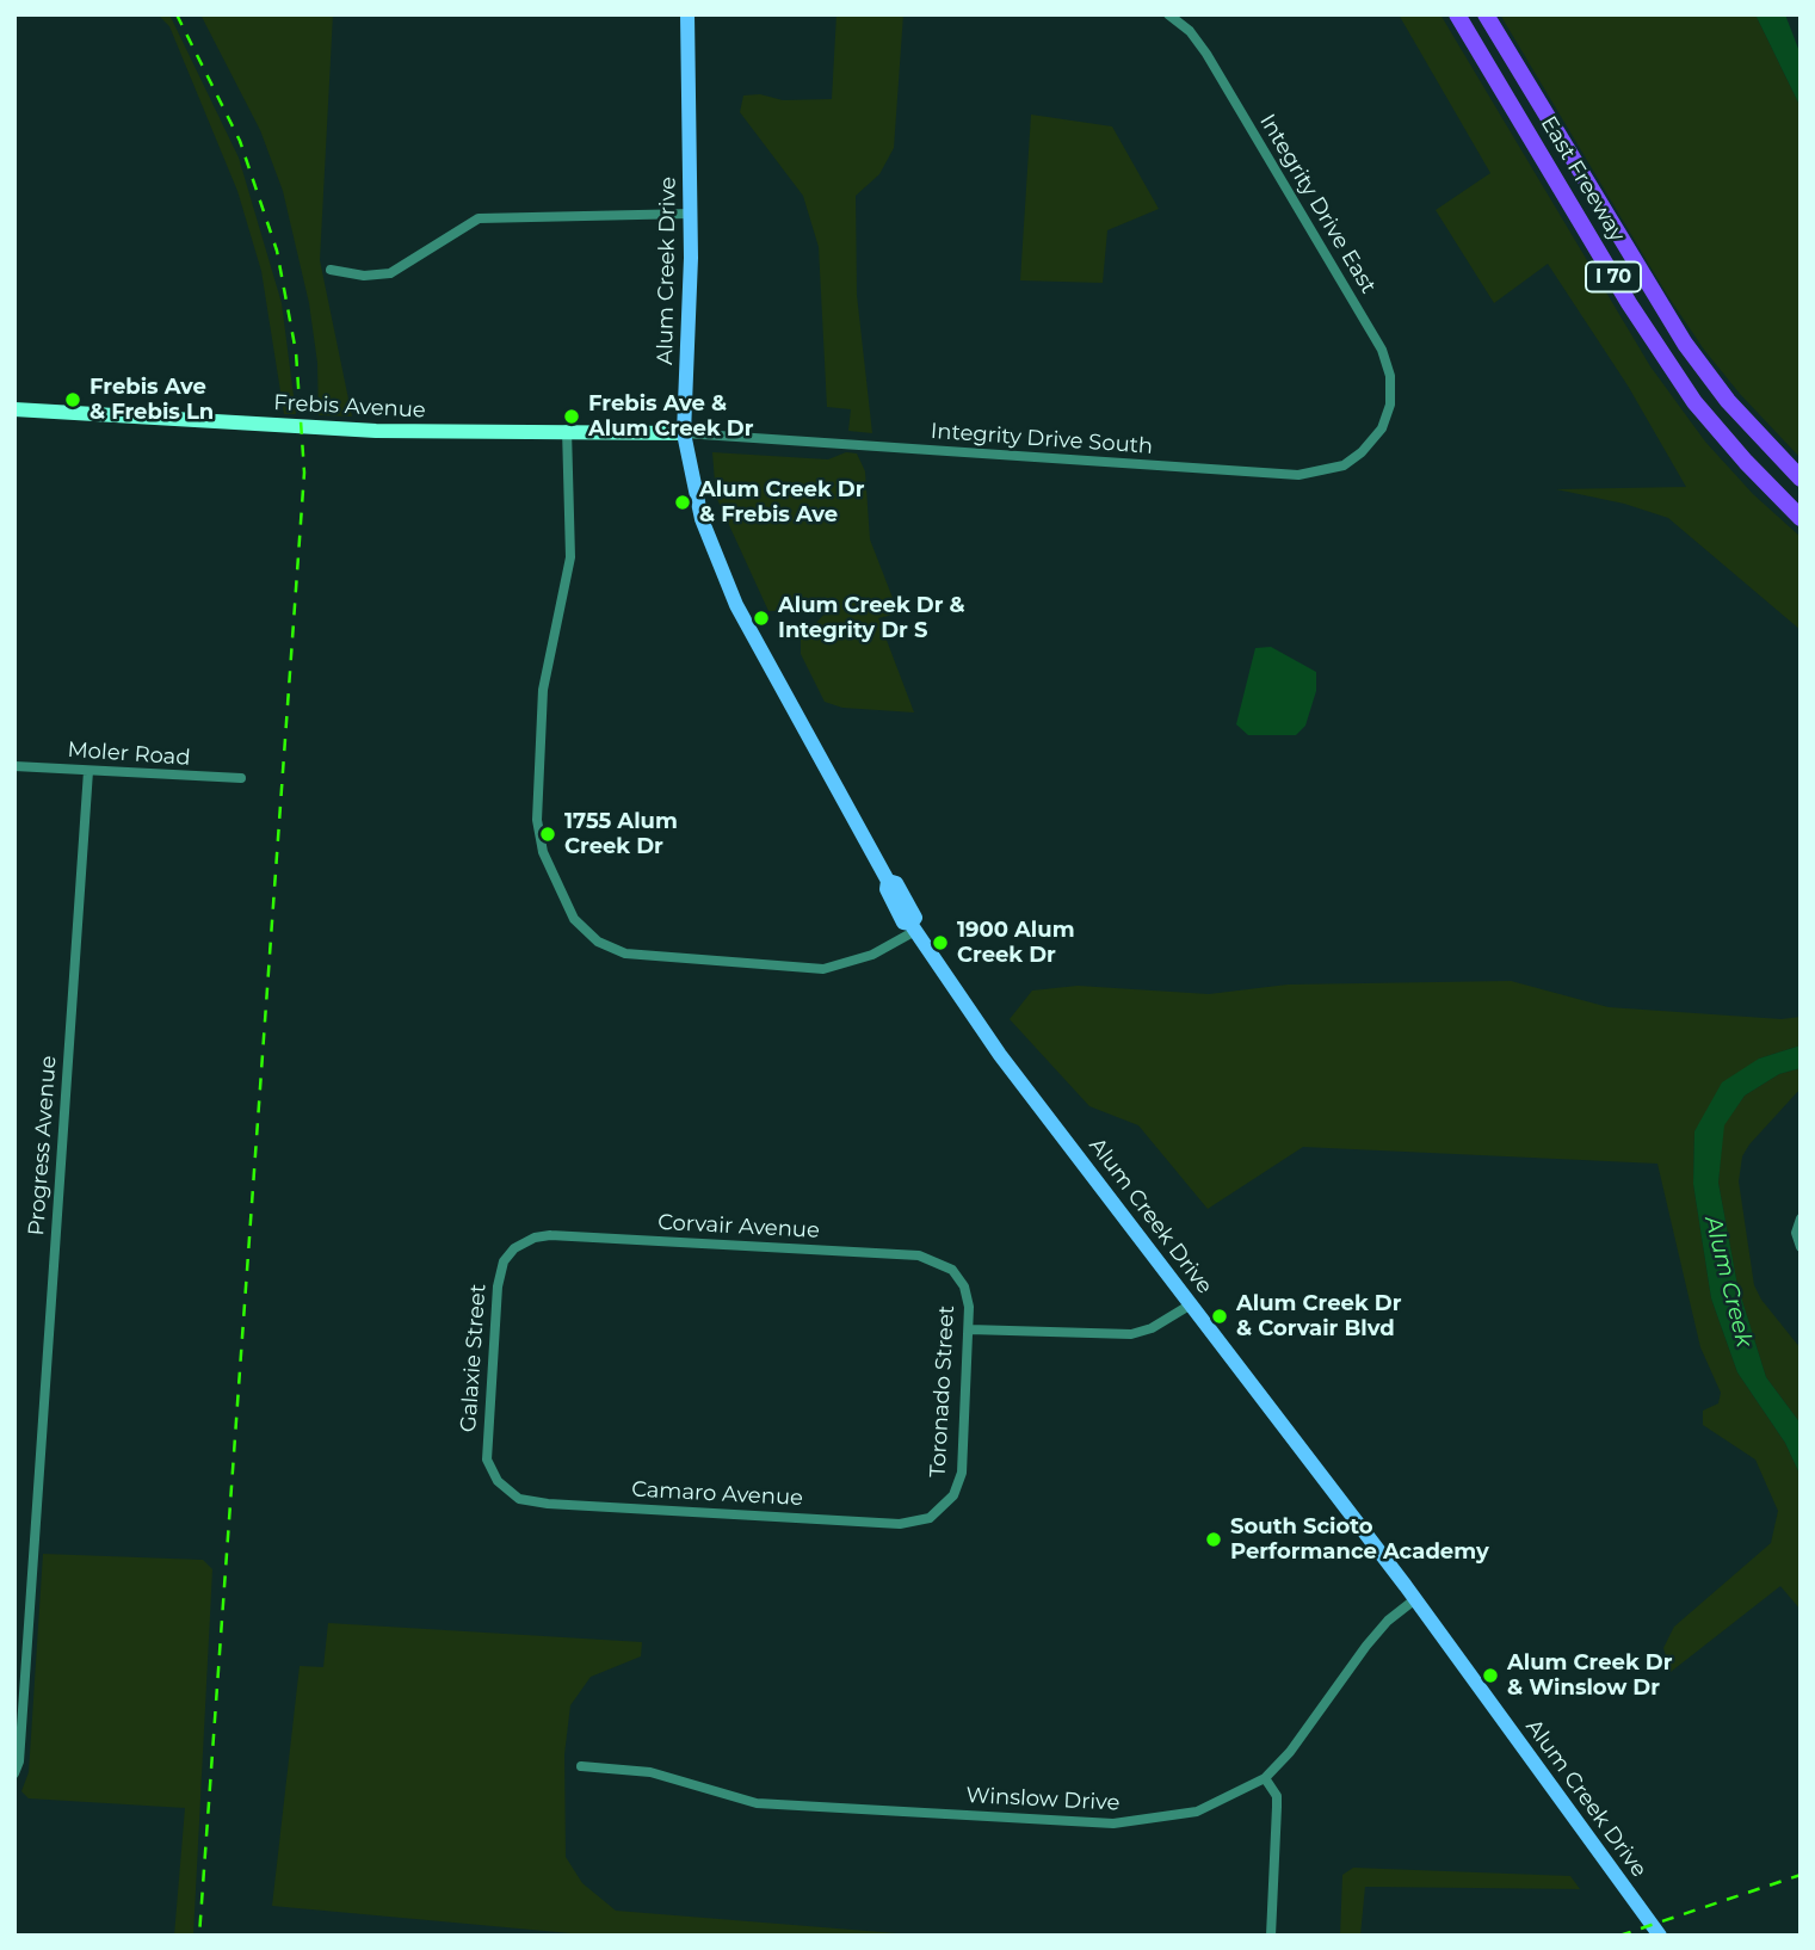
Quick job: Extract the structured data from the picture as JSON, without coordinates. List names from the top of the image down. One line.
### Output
{"streets":{"highway":["East Freeway","I 70"],"main road":["Alum Creek Drive","Frebis Avenue"],"street":["Integrity Drive East","Integrity Drive South","Moler Road","Progress Avenue","Corvair Avenue","Galaxie Street","Toronado Street","Camaro Avenue","Winslow Drive"]},"crossings":[["Integrity Drive East","Integrity Drive South"],["Alum Creek Drive","Frebis Avenue"],["Alum Creek Drive","Integrity Drive South"],["Alum Creek Drive","Winslow Drive"],["Frebis Avenue","Integrity Drive South"],["Moler Road","Progress Avenue"],["Corvair Avenue","Galaxie Street"],["Corvair Avenue","Toronado Street"],["Galaxie Street","Camaro Avenue"],["Toronado Street","Camaro Avenue"]],"water":["Alum Creek"],"places":["Frebis Ave & Frebis Ln","Frebis Ave & Alum Creek Dr","Alum Creek Dr & Frebis Ave","Alum Creek Dr & Integrity Dr S","1755 Alum Creek Dr","1900 Alum Creek Dr","Alum Creek Dr & Corvair Blvd","South Scioto Performance Academy","Alum Creek Dr & Winslow Dr"]}
